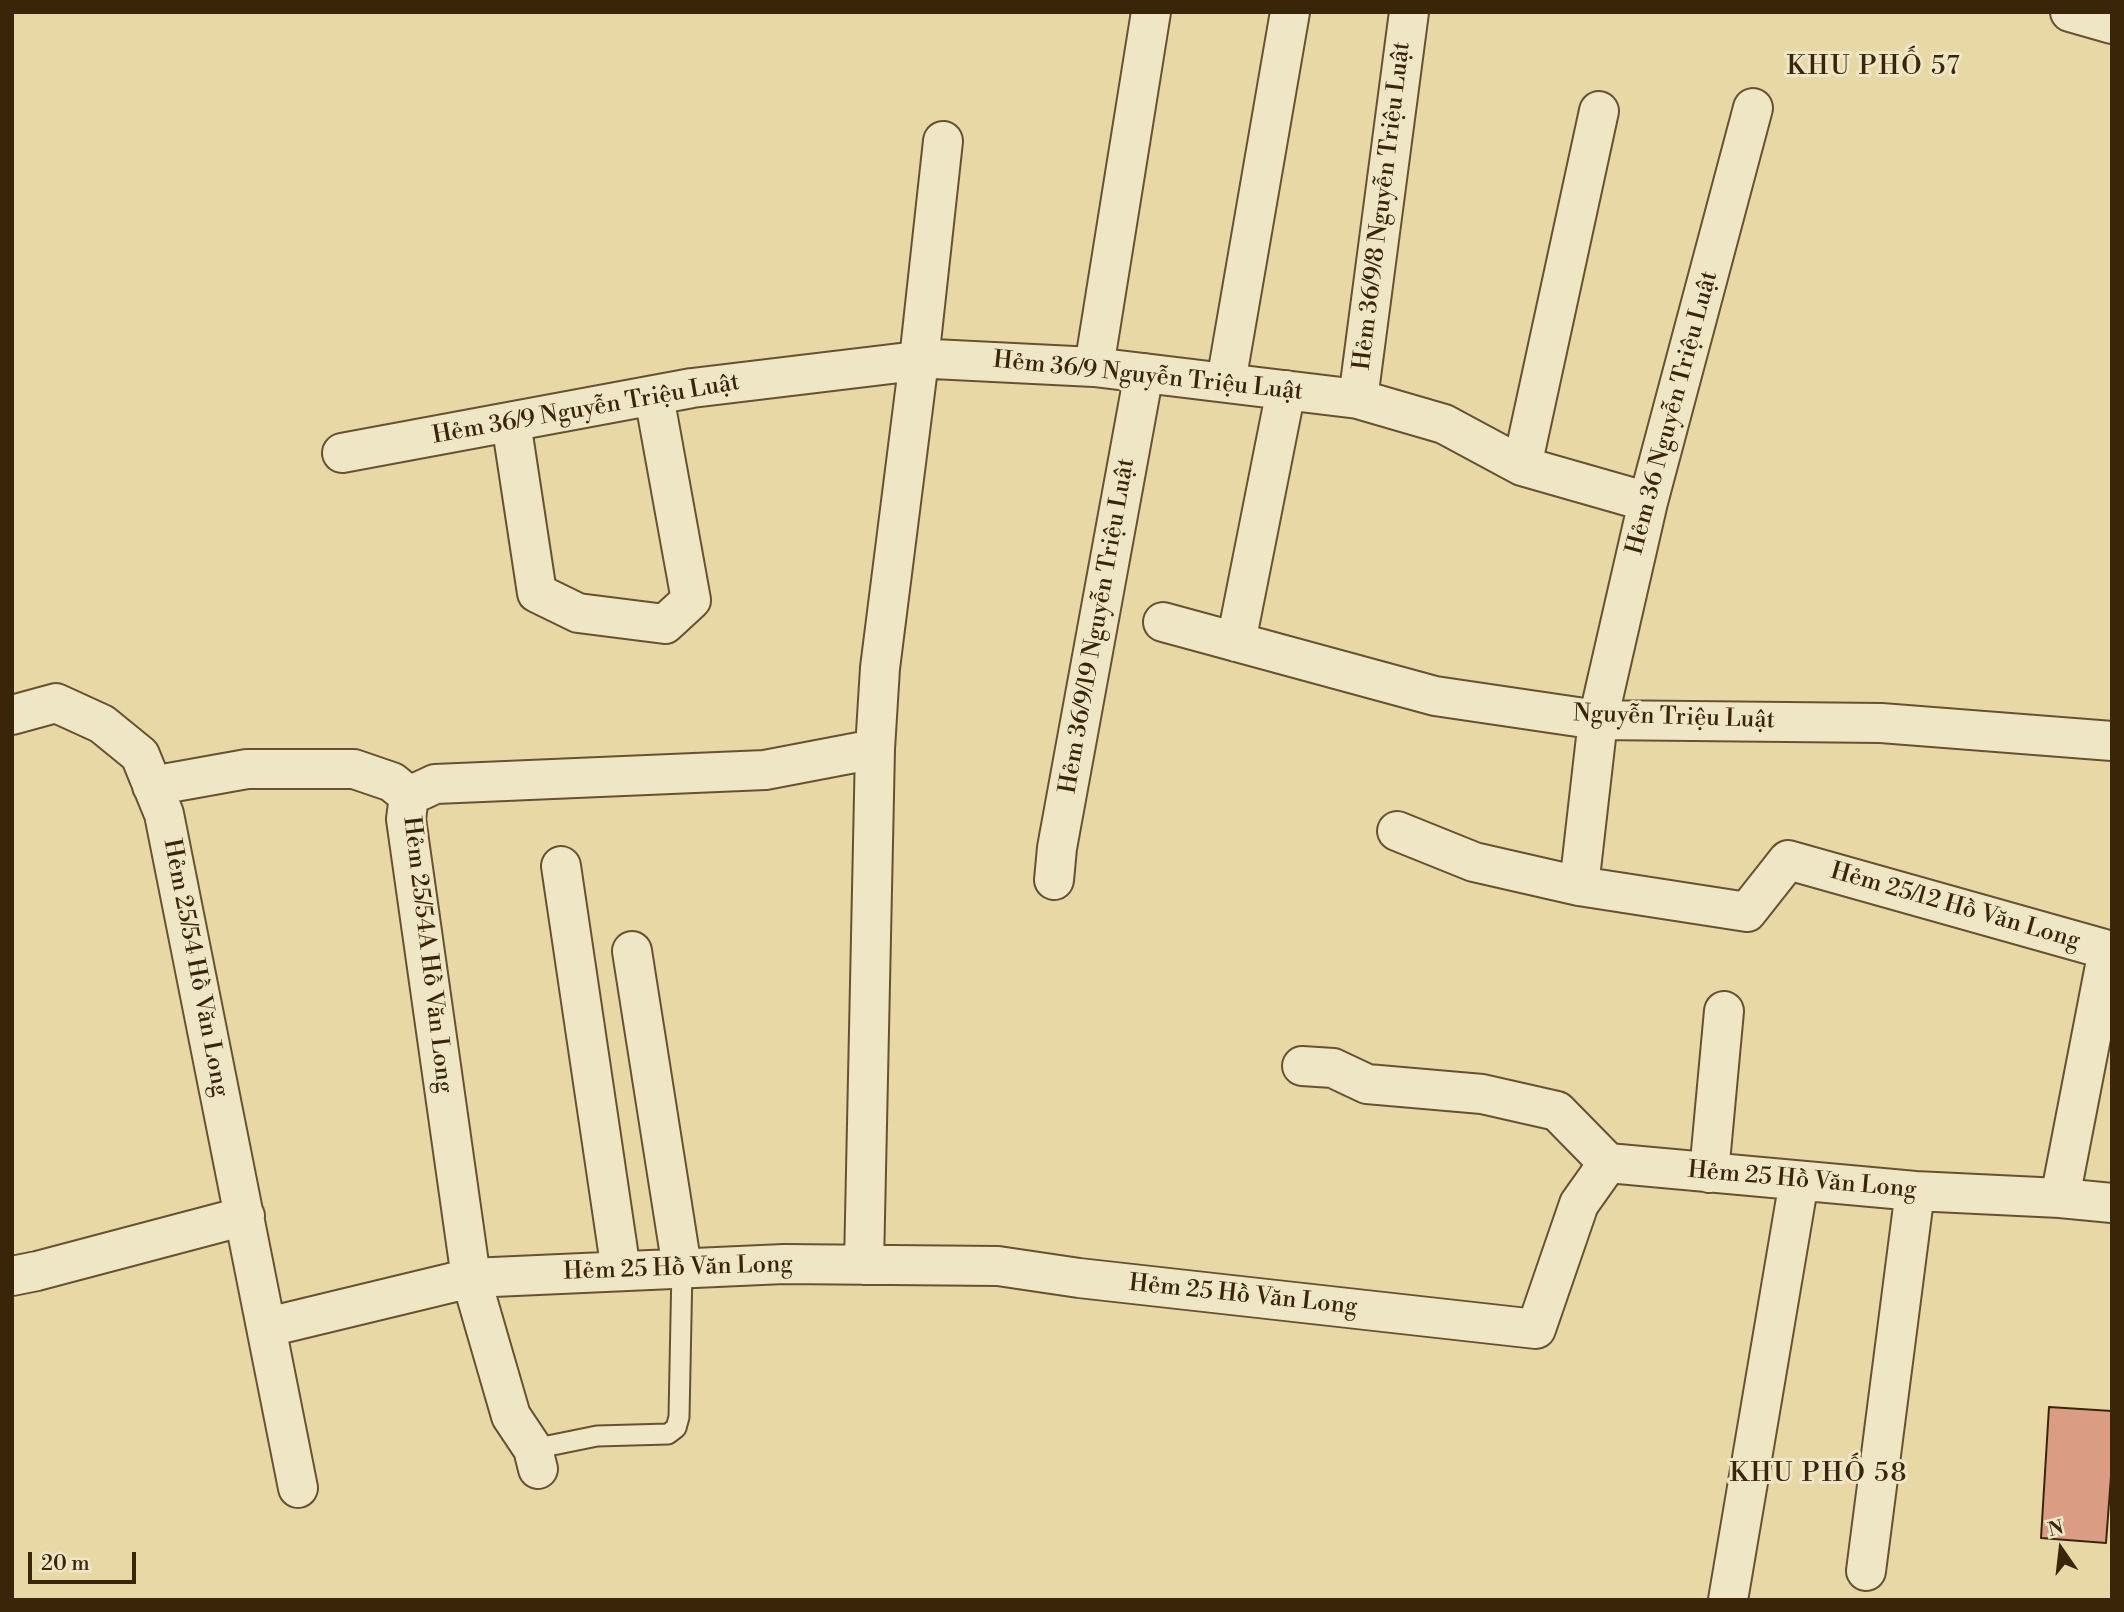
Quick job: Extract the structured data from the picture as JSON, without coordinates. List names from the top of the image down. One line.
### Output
{"streets":{"street":["Hẻm 36/9/8 Nguyễn Triệu Luật","Hẻm 36/9 Nguyễn Triệu Luật","Hẻm 36 Nguyễn Triệu Luật","Hẻm 36/9/19 Nguyễn Triệu Luật","Nguyễn Triệu Luật","Hẻm 25/12 Hồ Văn Long","Hẻm 25/54A Hồ Văn Long","Hẻm 25/54 Hồ Văn Long","Hẻm 25 Hồ Văn Long"]},"crossings":[["Hẻm 36/9/8 Nguyễn Triệu Luật","Hẻm 36/9 Nguyễn Triệu Luật"],["Hẻm 36/9 Nguyễn Triệu Luật","Hẻm 36 Nguyễn Triệu Luật"],["Hẻm 36/9 Nguyễn Triệu Luật","Hẻm 36/9/19 Nguyễn Triệu Luật"],["Hẻm 36 Nguyễn Triệu Luật","Nguyễn Triệu Luật"],["Hẻm 36 Nguyễn Triệu Luật","Hẻm 25/12 Hồ Văn Long"],["Hẻm 25/12 Hồ Văn Long","Hẻm 25 Hồ Văn Long"],["Hẻm 25/54A Hồ Văn Long","Hẻm 25 Hồ Văn Long"],["Hẻm 25/54 Hồ Văn Long","Hẻm 25 Hồ Văn Long"]],"districts":["KHU PHỐ 57","KHU PHỐ 58"],"scale_bar":"20 m","north":"top"}
